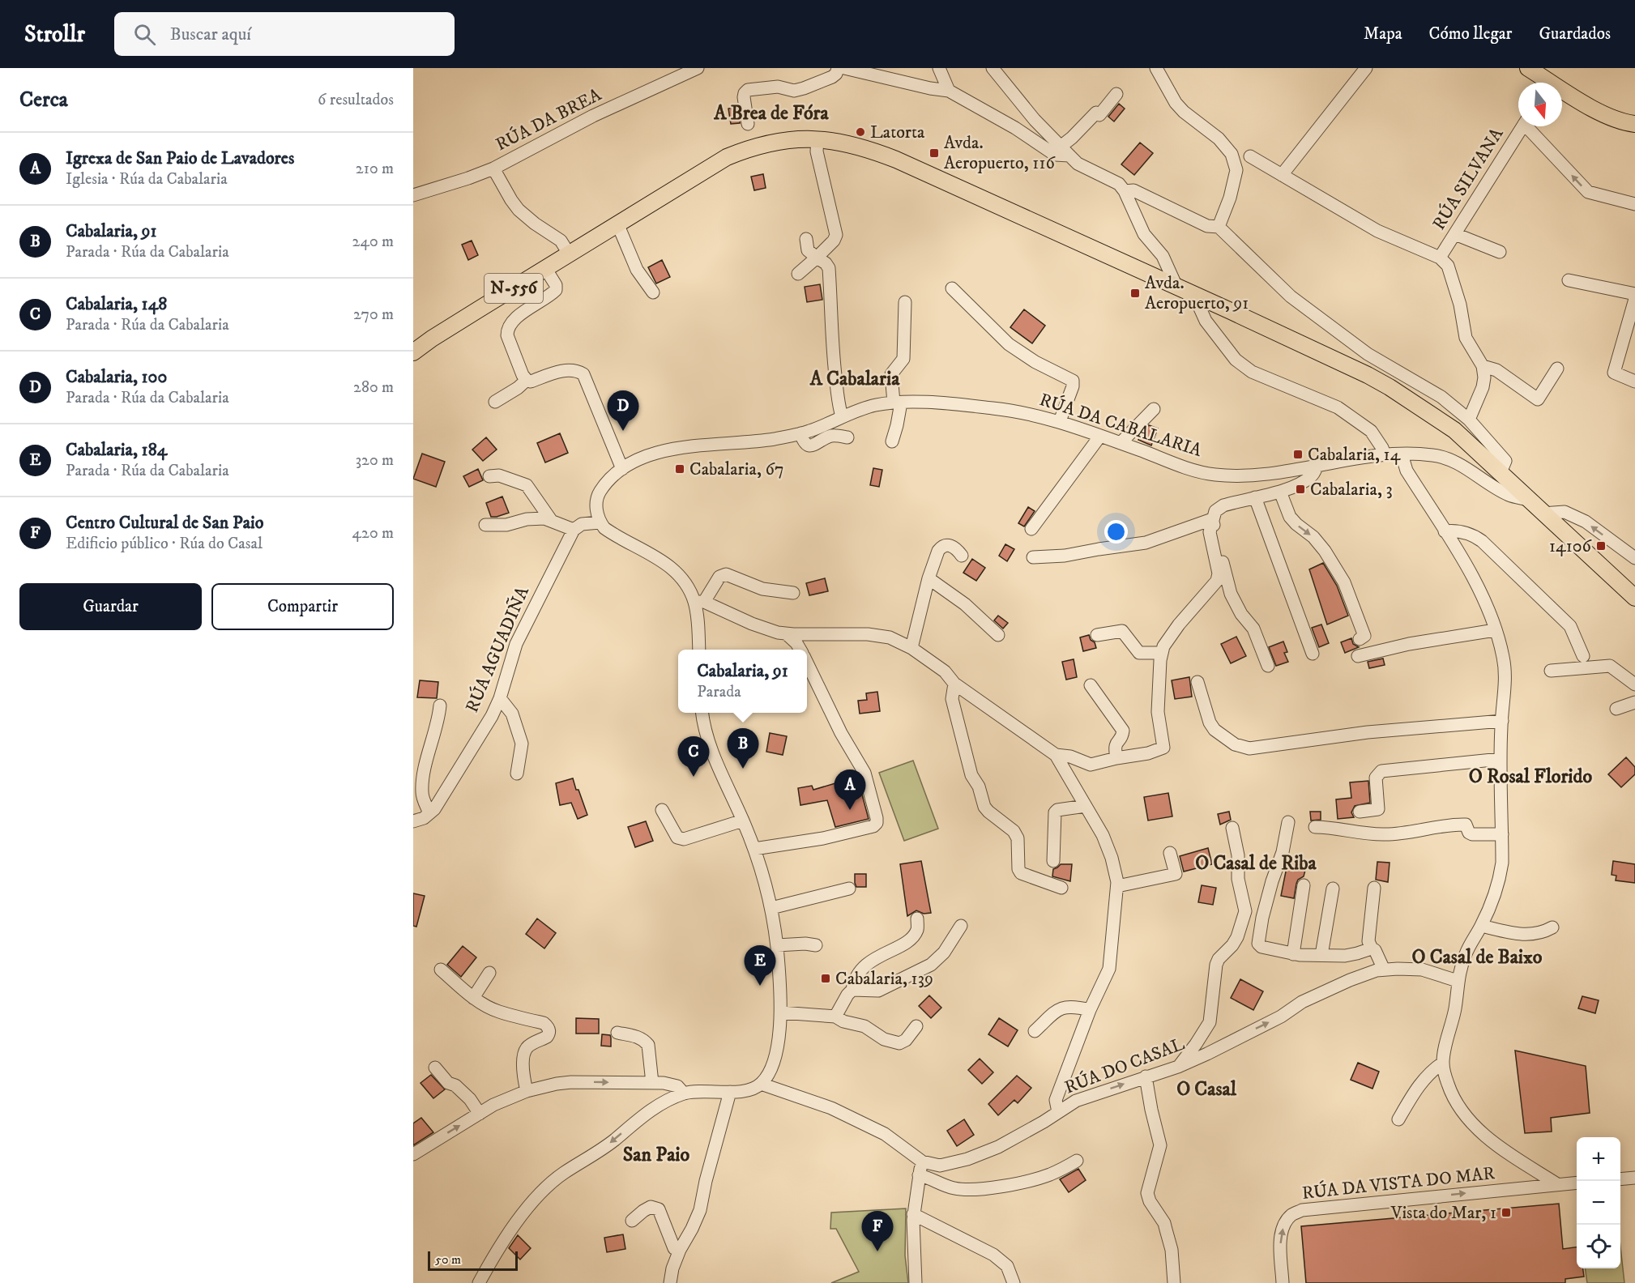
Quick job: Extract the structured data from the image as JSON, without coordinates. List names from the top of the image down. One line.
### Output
{"streets":{"main road":["N-556"],"street":["RÚA DA BREA","RÚA SILVANA","RÚA DA CABALARIA","RÚA AGUADIÑA","RÚA DO CASAL","RÚA DA VISTA DO MAR"]},"one_way":["RÚA DA VISTA DO MAR"],"districts":["A Brea de Fóra","A Cabalaria","O Rosal Florido","O Casal de Riba","O Casal de Baixo","O Casal","San Paio"],"places":{"other":["Latorta"],"transit":["Avda. Aeropuerto, 116","Avda. Aeropuerto, 91","Cabalaria, 14","Cabalaria, 67","Cabalaria, 3","14106","Cabalaria, 139","Vista do Mar, 1"]},"scale_bar":"50 m","north":"bottom","page":{"header":"Strollr","search":"Buscar aquí","nav":["Mapa","Cómo llegar","Guardados"],"heading":["Cerca","6 resultados"],"list":[{"mark":"A","name":"Igrexa de San Paio de Lavadores","note":"Iglesia · Rúa da Cabalaria","value":"210 m"},{"mark":"B","name":"Cabalaria, 91","note":"Parada · Rúa da Cabalaria","value":"240 m"},{"mark":"C","name":"Cabalaria, 148","note":"Parada · Rúa da Cabalaria","value":"270 m"},{"mark":"D","name":"Cabalaria, 100","note":"Parada · Rúa da Cabalaria","value":"280 m"},{"mark":"E","name":"Cabalaria, 184","note":"Parada · Rúa da Cabalaria","value":"320 m"},{"mark":"F","name":"Centro Cultural de San Paio","note":"Edificio público · Rúa do Casal","value":"420 m"}],"pins":["D","B","C","A","E","F"],"buttons":["Guardar","Compartir"],"popup":["Cabalaria, 91","Parada"],"map_buttons":["+","−"],"scale":"50 m"}}
